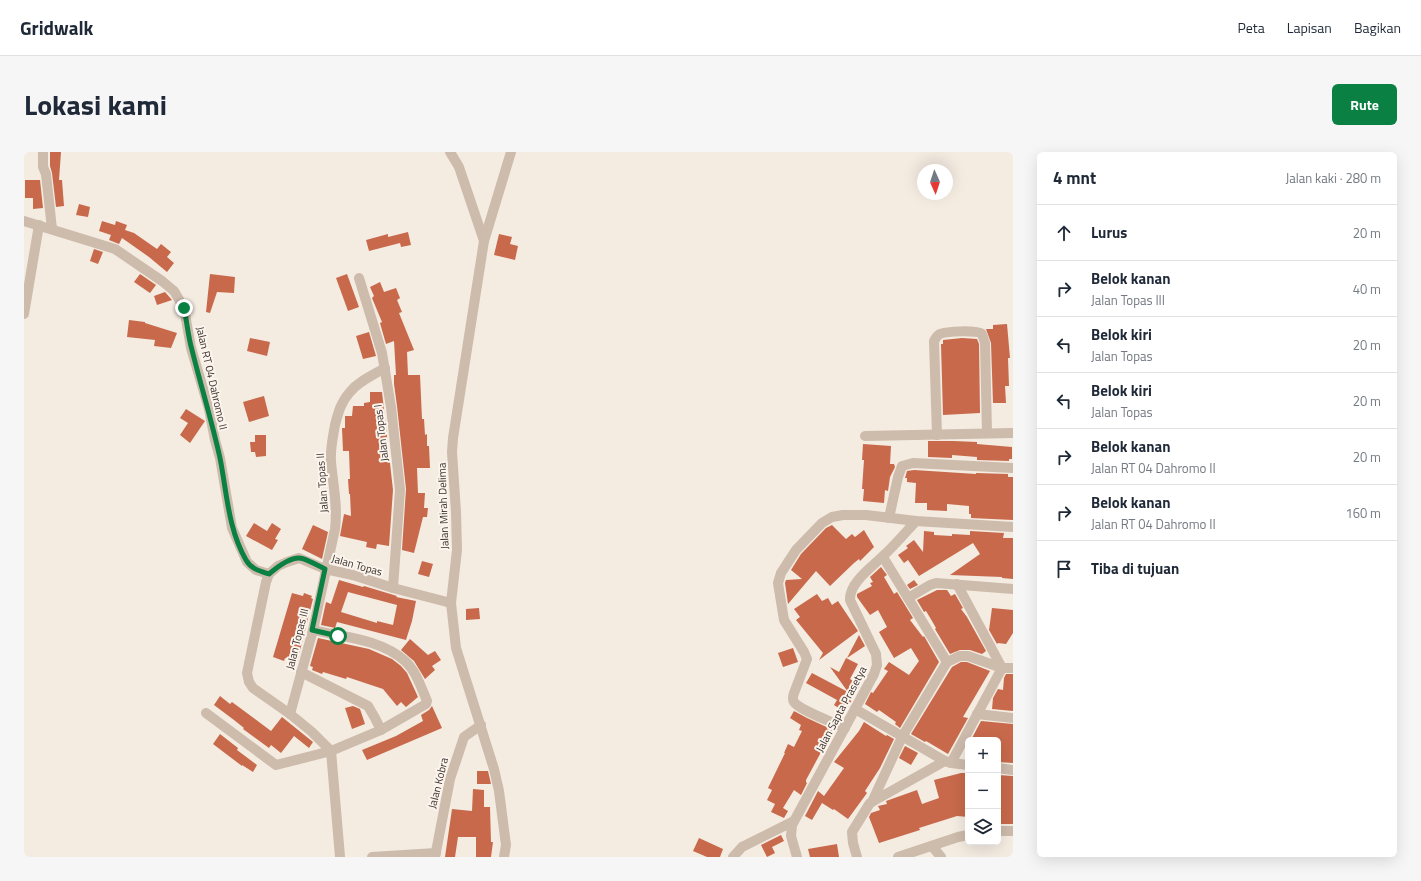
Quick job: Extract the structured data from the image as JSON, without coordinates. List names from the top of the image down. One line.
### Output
{"streets":{"street":["Jalan RT 04 Dahromo II","Jalan Topas I","Jalan Topas II","Jalan Mirah Delima","Jalan Topas","Jalan Topas III","Jalan Sapta Prasetya","Jalan Kobra"]},"crossings":[["Jalan RT 04 Dahromo II","Jalan Topas"],["Jalan Topas I","Jalan Topas II"],["Jalan Topas I","Jalan Topas"],["Jalan Topas II","Jalan Topas"],["Jalan Topas II","Jalan Topas III"],["Jalan Mirah Delima","Jalan Topas"],["Jalan Mirah Delima","Jalan Kobra"],["Jalan Topas","Jalan Topas III"]],"north":"bottom","page":{"header":"Gridwalk","nav":["Peta","Lapisan","Bagikan"],"title":"Lokasi kami","buttons":"Rute","heading":["4 mnt","Jalan kaki · 280 m"],"list":[["Lurus","20 m"],["Belok kanan","Jalan Topas III","40 m"],["Belok kiri","Jalan Topas","20 m"],["Belok kiri","Jalan Topas","20 m"],["Belok kanan","Jalan RT 04 Dahromo II","20 m"],["Belok kanan","Jalan RT 04 Dahromo II","160 m"],"Tiba di tujuan"],"map_buttons":["+","−"]}}
